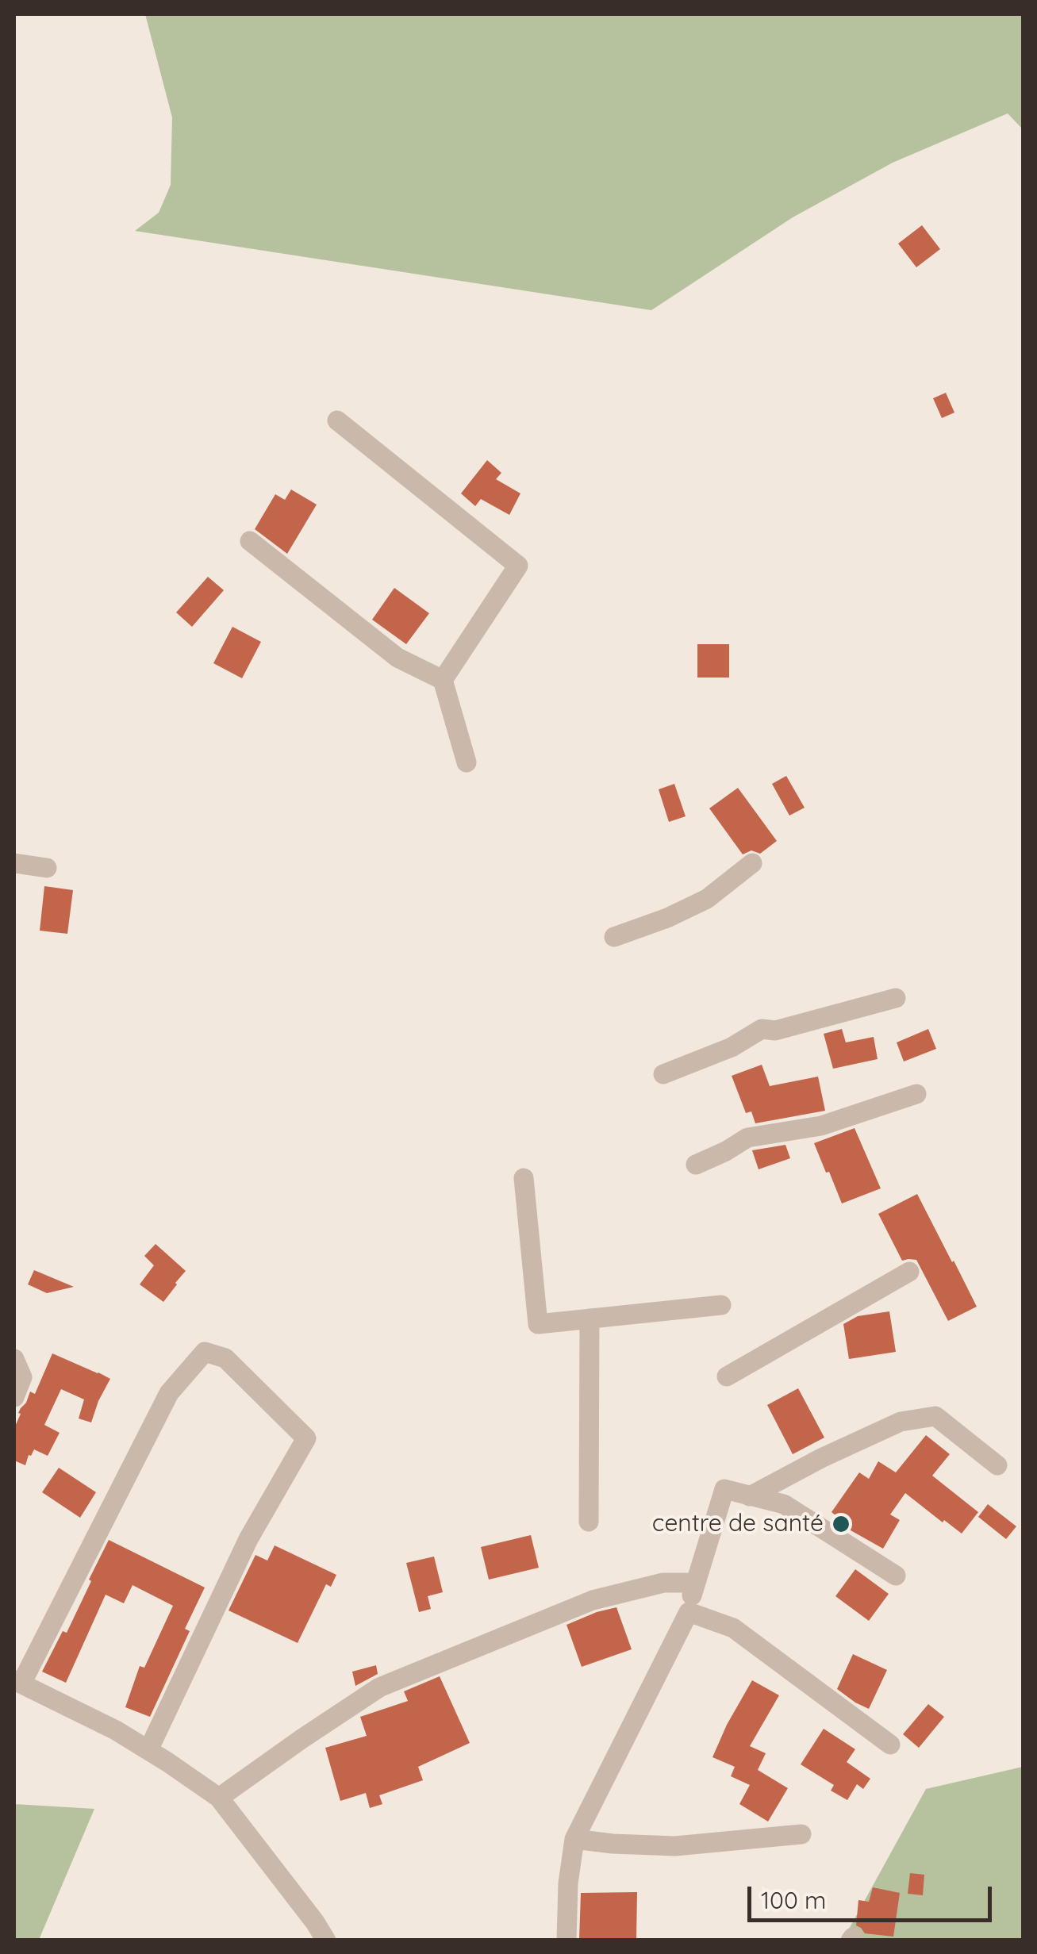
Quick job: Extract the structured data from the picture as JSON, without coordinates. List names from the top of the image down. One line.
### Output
{"places":["centre de santé"],"scale_bar":"100 m"}
